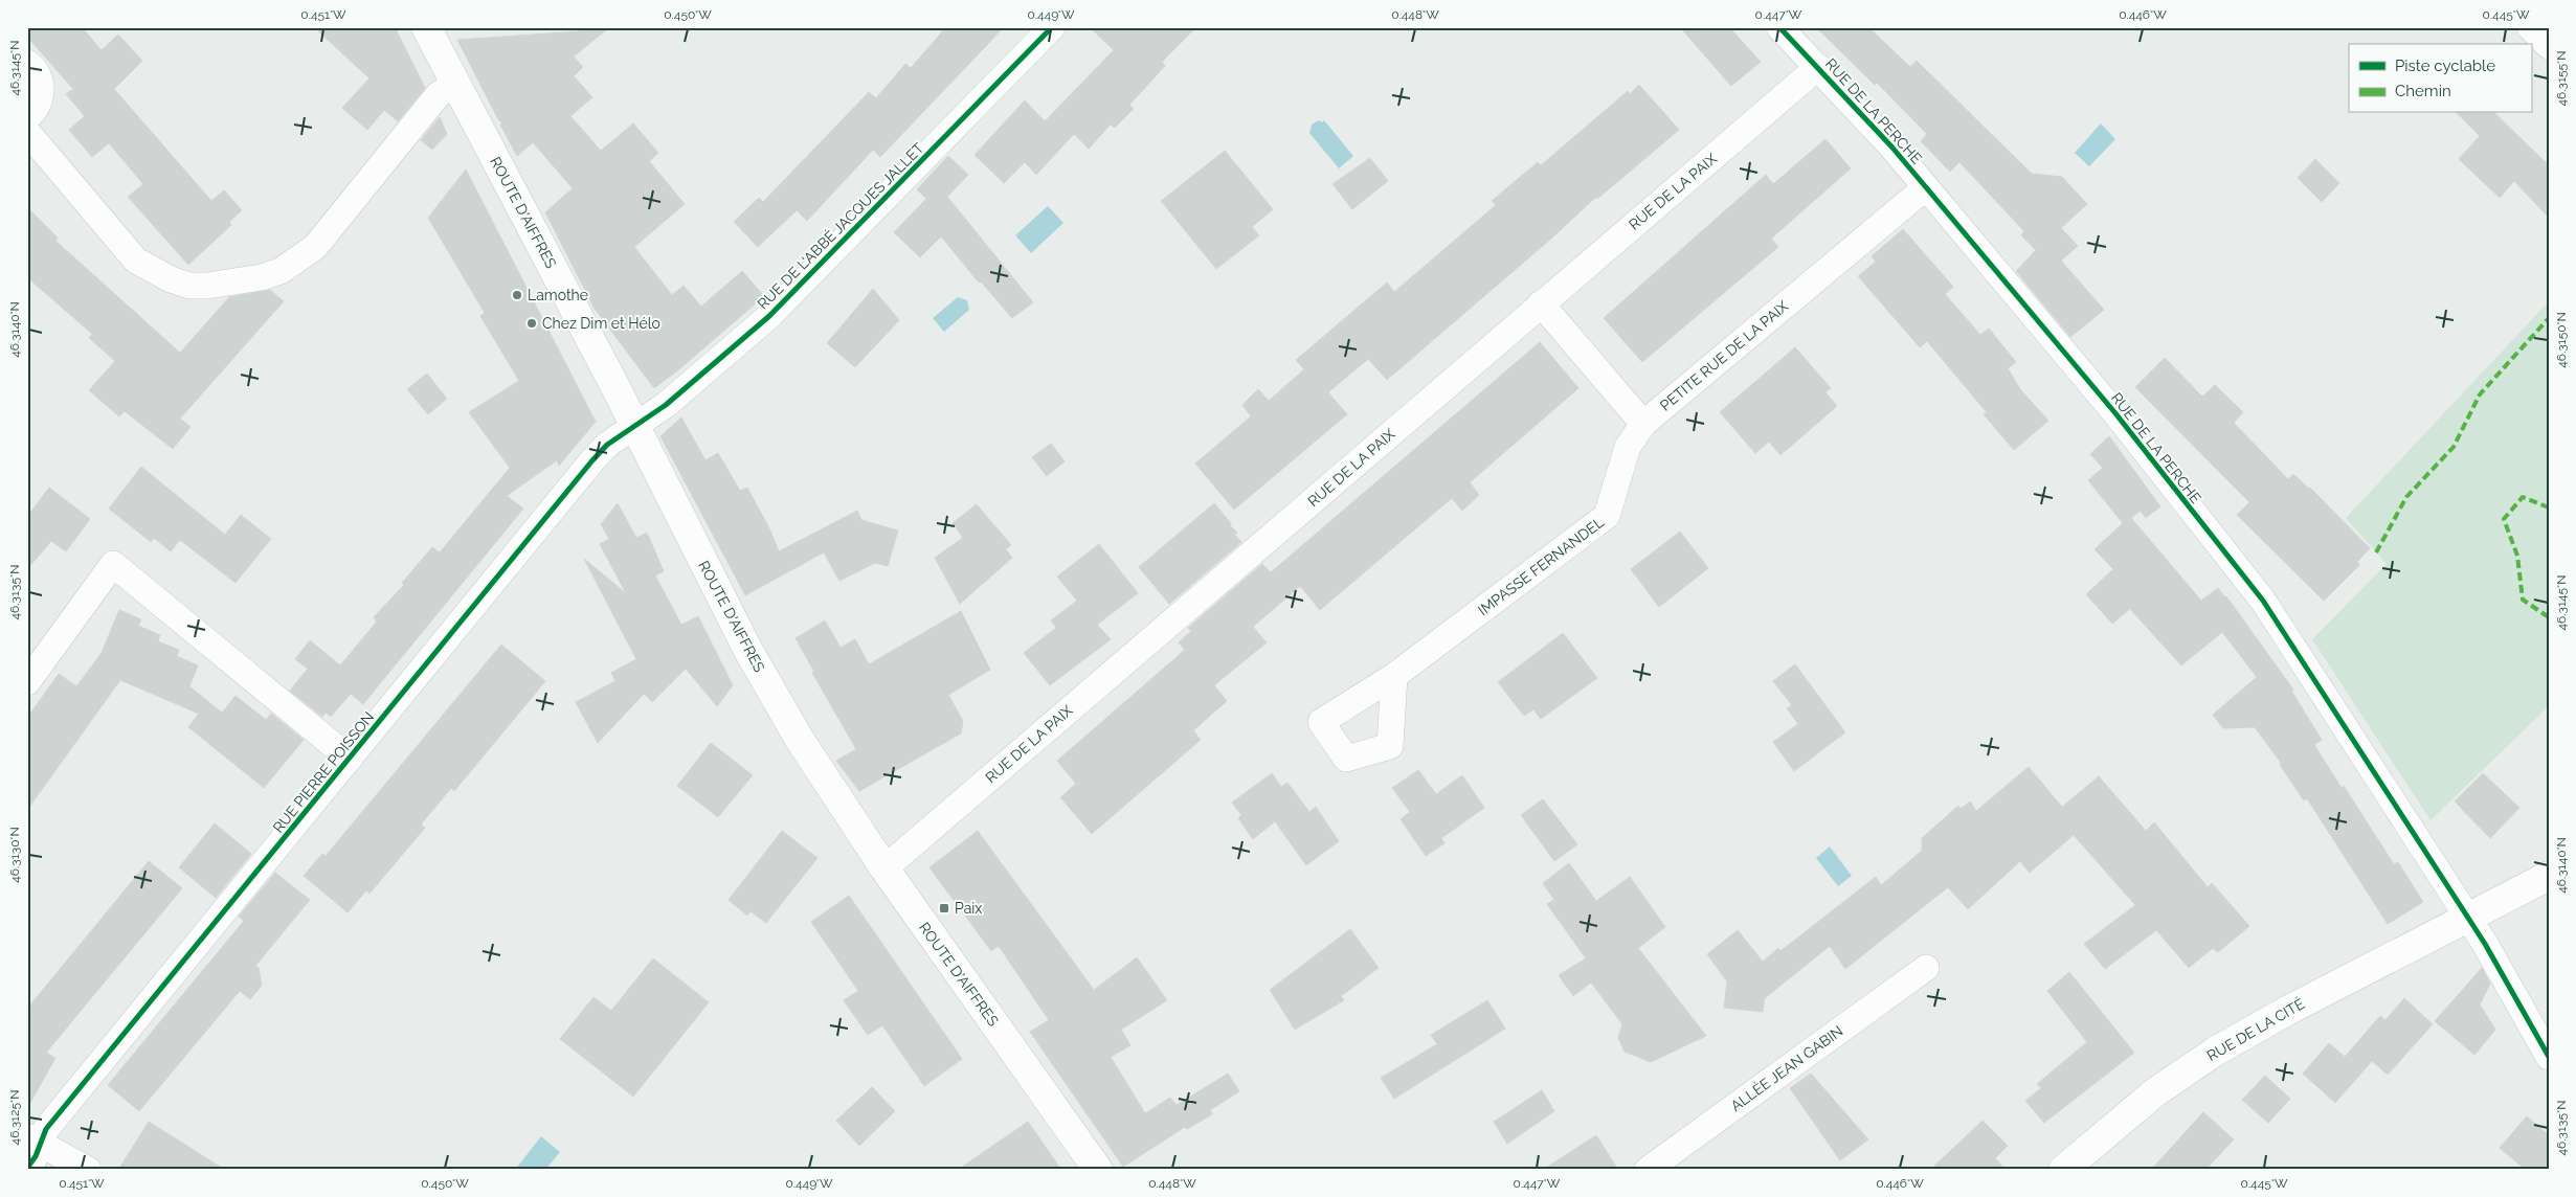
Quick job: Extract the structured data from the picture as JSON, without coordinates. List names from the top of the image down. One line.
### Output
{"streets":{"main road":["ROUTE D'AIFFRES","RUE DE LA CITÉ"],"street":["RUE DE LA PERCHE","RUE DE LA PAIX","RUE DE L'ABBÉ JACQUES JALLET","PETITE RUE DE LA PAIX","IMPASSE FERNANDEL","RUE PIERRE POISSON","ALLÉE JEAN GABIN"]},"crossings":[["RUE DE LA PERCHE","RUE DE LA PAIX"],["RUE DE LA PERCHE","PETITE RUE DE LA PAIX"],["RUE DE LA PERCHE","RUE DE LA CITÉ"],["RUE DE LA PAIX","ROUTE D'AIFFRES"],["ROUTE D'AIFFRES","RUE DE L'ABBÉ JACQUES JALLET"],["ROUTE D'AIFFRES","RUE PIERRE POISSON"],["RUE DE L'ABBÉ JACQUES JALLET","RUE PIERRE POISSON"],["PETITE RUE DE LA PAIX","IMPASSE FERNANDEL"]],"places":{"other":["Lamothe","Chez Dim et Hélo"],"transit":["Paix"]},"legend":["Piste cyclable","Chemin"],"coordinates":["0.451°W","0.450°W","0.449°W","0.448°W","0.447°W","0.446°W","0.445°W","46.3145°N","46.3155°N","46.3140°N","46.3150°N","46.3135°N","46.3130°N","46.3125°N"]}
